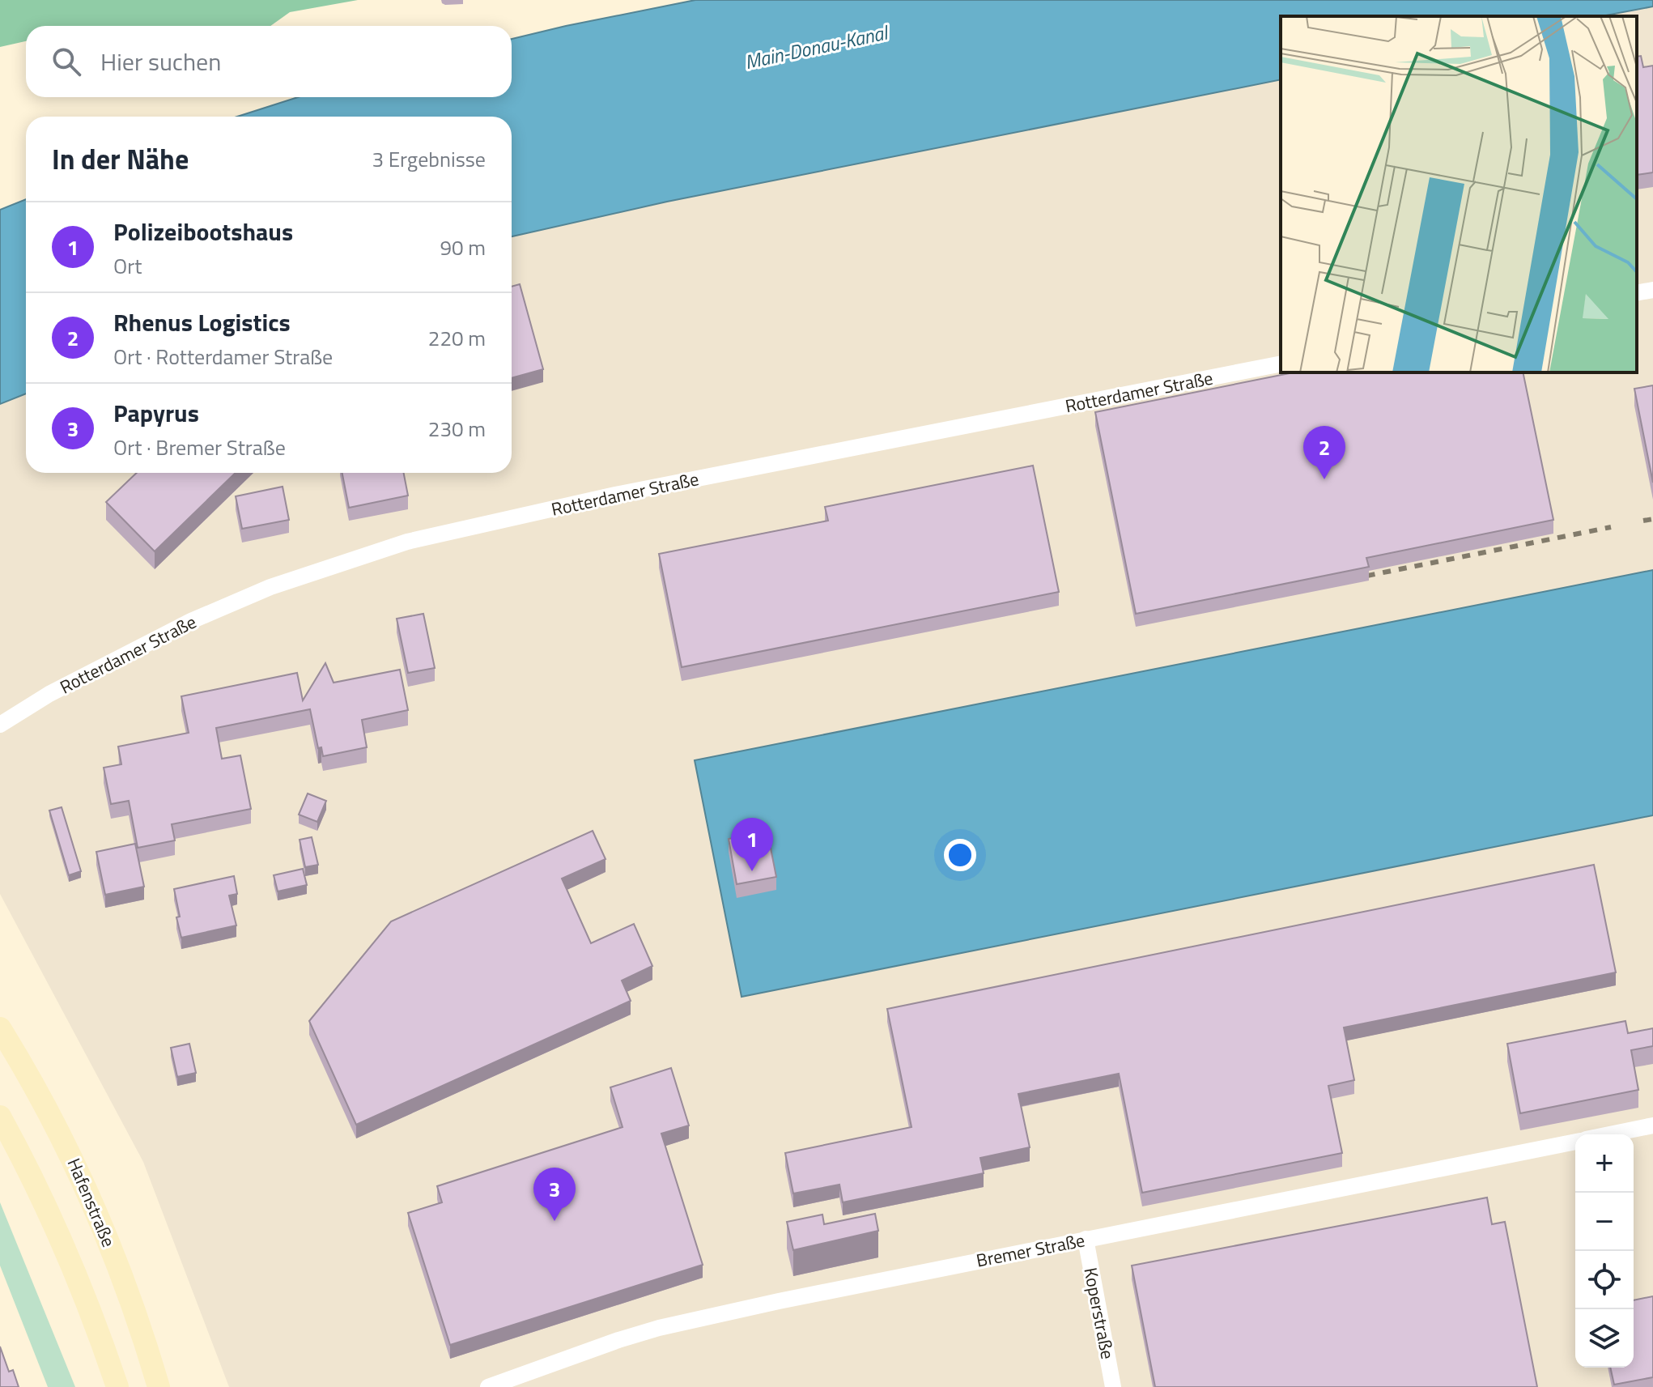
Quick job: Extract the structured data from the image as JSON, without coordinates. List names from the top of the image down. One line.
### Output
{"streets":{"main road":["Hafenstraße"],"street":["Rotterdamer Straße","Bremer Straße","Koperstraße"]},"crossings":[["Bremer Straße","Koperstraße"]],"water":["Main-Donau-Kanal"],"page":{"search":"Hier suchen","heading":["In der Nähe","3 Ergebnisse"],"list":[{"mark":"1","name":"Polizeibootshaus","note":"Ort","value":"90 m"},{"mark":"2","name":"Rhenus Logistics","note":"Ort · Rotterdamer Straße","value":"220 m"},{"mark":"3","name":"Papyrus","note":"Ort · Bremer Straße","value":"230 m"}],"pins":["2","1","3"],"map_buttons":["+","−"]}}
